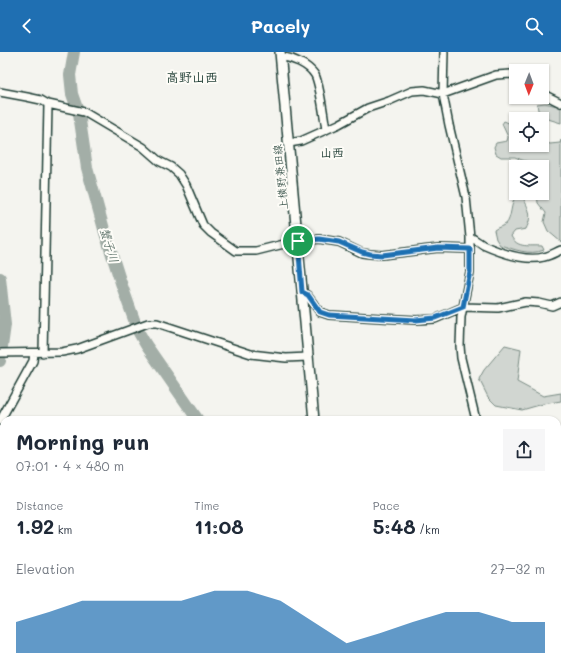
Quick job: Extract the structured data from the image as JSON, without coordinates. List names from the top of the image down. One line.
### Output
{"streets":{"main road":["上横野兼田線"]},"districts":["高野山西","山西"],"water":["蟹子川"],"north":"bottom","page":{"header":"Pacely","heading":["Morning run","07:01 · 4 × 480 m"],"stats":[["Distance","1.92 km"],["Time","11:08"],["Pace","5:48 /km"]],"chart":["Elevation","27–32 m"]}}
